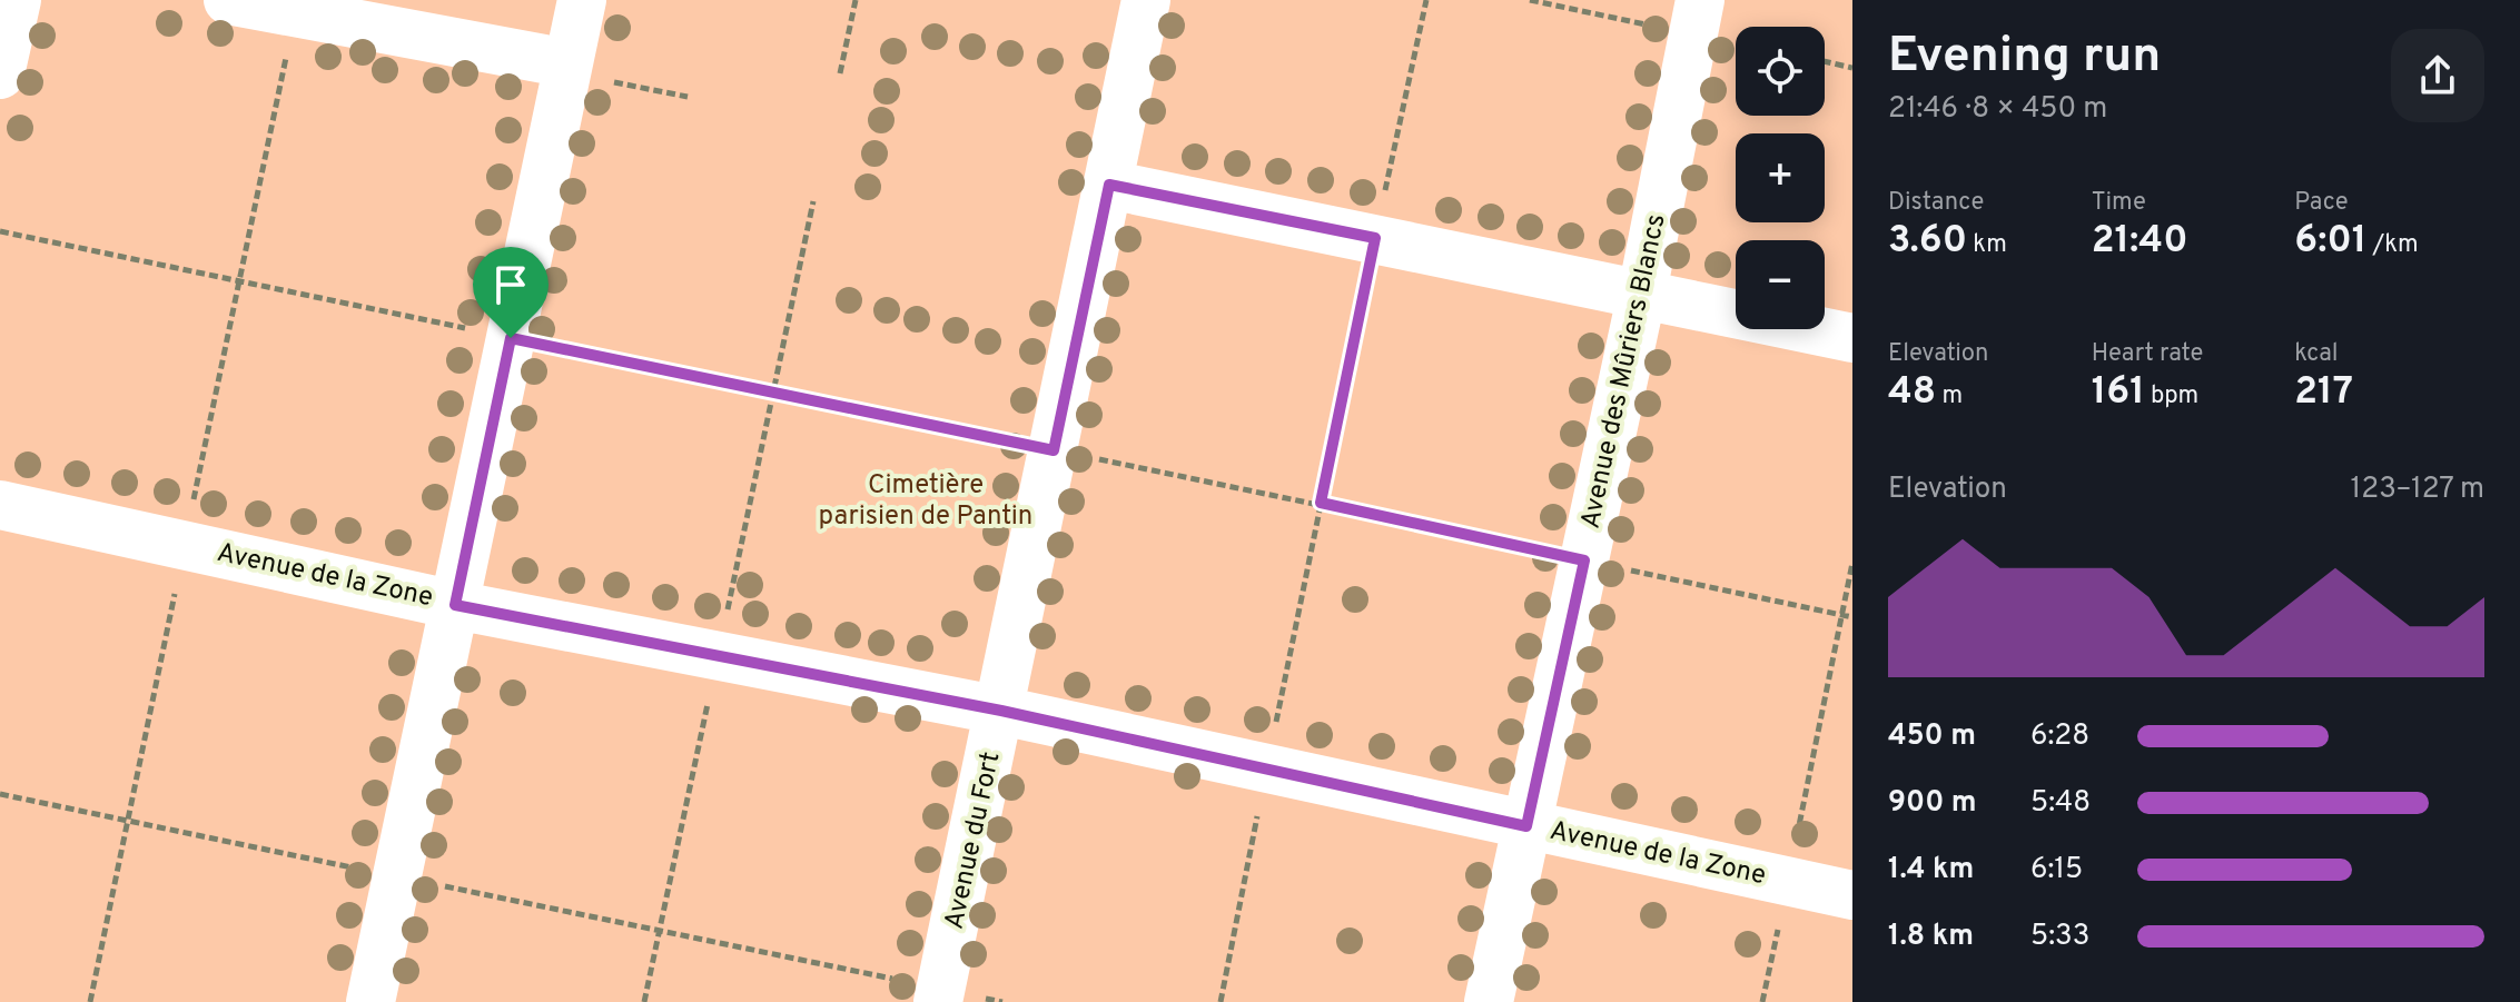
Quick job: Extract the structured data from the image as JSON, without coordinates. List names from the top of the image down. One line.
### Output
{"streets":{"lane":["Avenue des Mûriers Blancs","Avenue de la Zone","Avenue du Fort"]},"crossings":[["Avenue des Mûriers Blancs","Avenue de la Zone"],["Avenue de la Zone","Avenue du Fort"]],"parks":["Cimetière parisien de Pantin"],"page":{"heading":["Evening run","21:46 · 8 × 450 m"],"map_buttons":["+","−"],"stats":[["Distance","3.60 km"],["Time","21:40"],["Pace","6:01 /km"],["Elevation","48 m"],["Heart rate","161 bpm"],["kcal","217"]],"chart":["Elevation","123–127 m"],"list":[{"name":"450 m","note":"6:28"},{"name":"900 m","note":"5:48"},{"name":"1.4 km","note":"6:15"},{"name":"1.8 km","note":"5:33"}]}}
